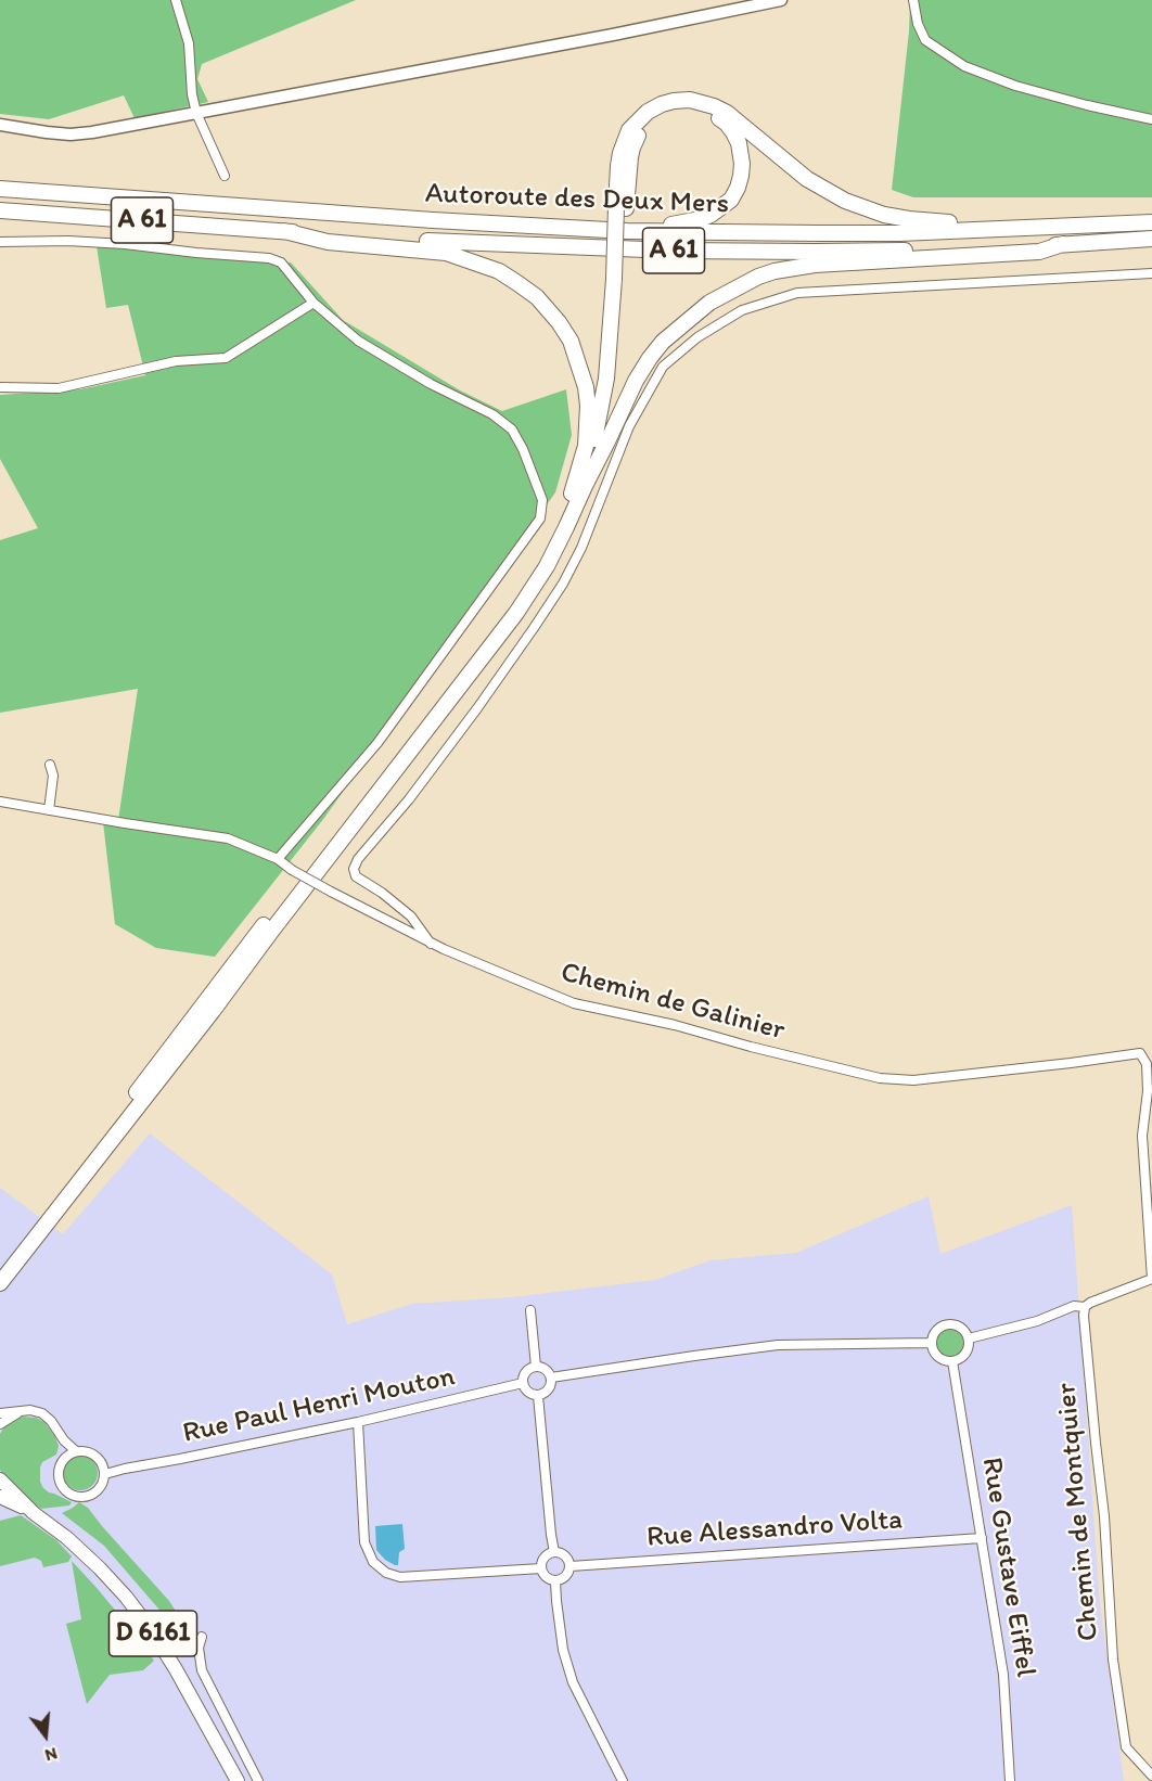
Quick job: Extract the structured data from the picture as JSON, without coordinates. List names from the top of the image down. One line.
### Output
{"streets":{"highway":["Autoroute des Deux Mers","A 61"],"main road":["D 6161"],"street":["Chemin de Galinier","Rue Paul Henri Mouton","Chemin de Montquier","Rue Alessandro Volta","Rue Gustave Eiffel"]},"crossings":[["Rue Alessandro Volta","Rue Gustave Eiffel"]],"north":"bottom"}
